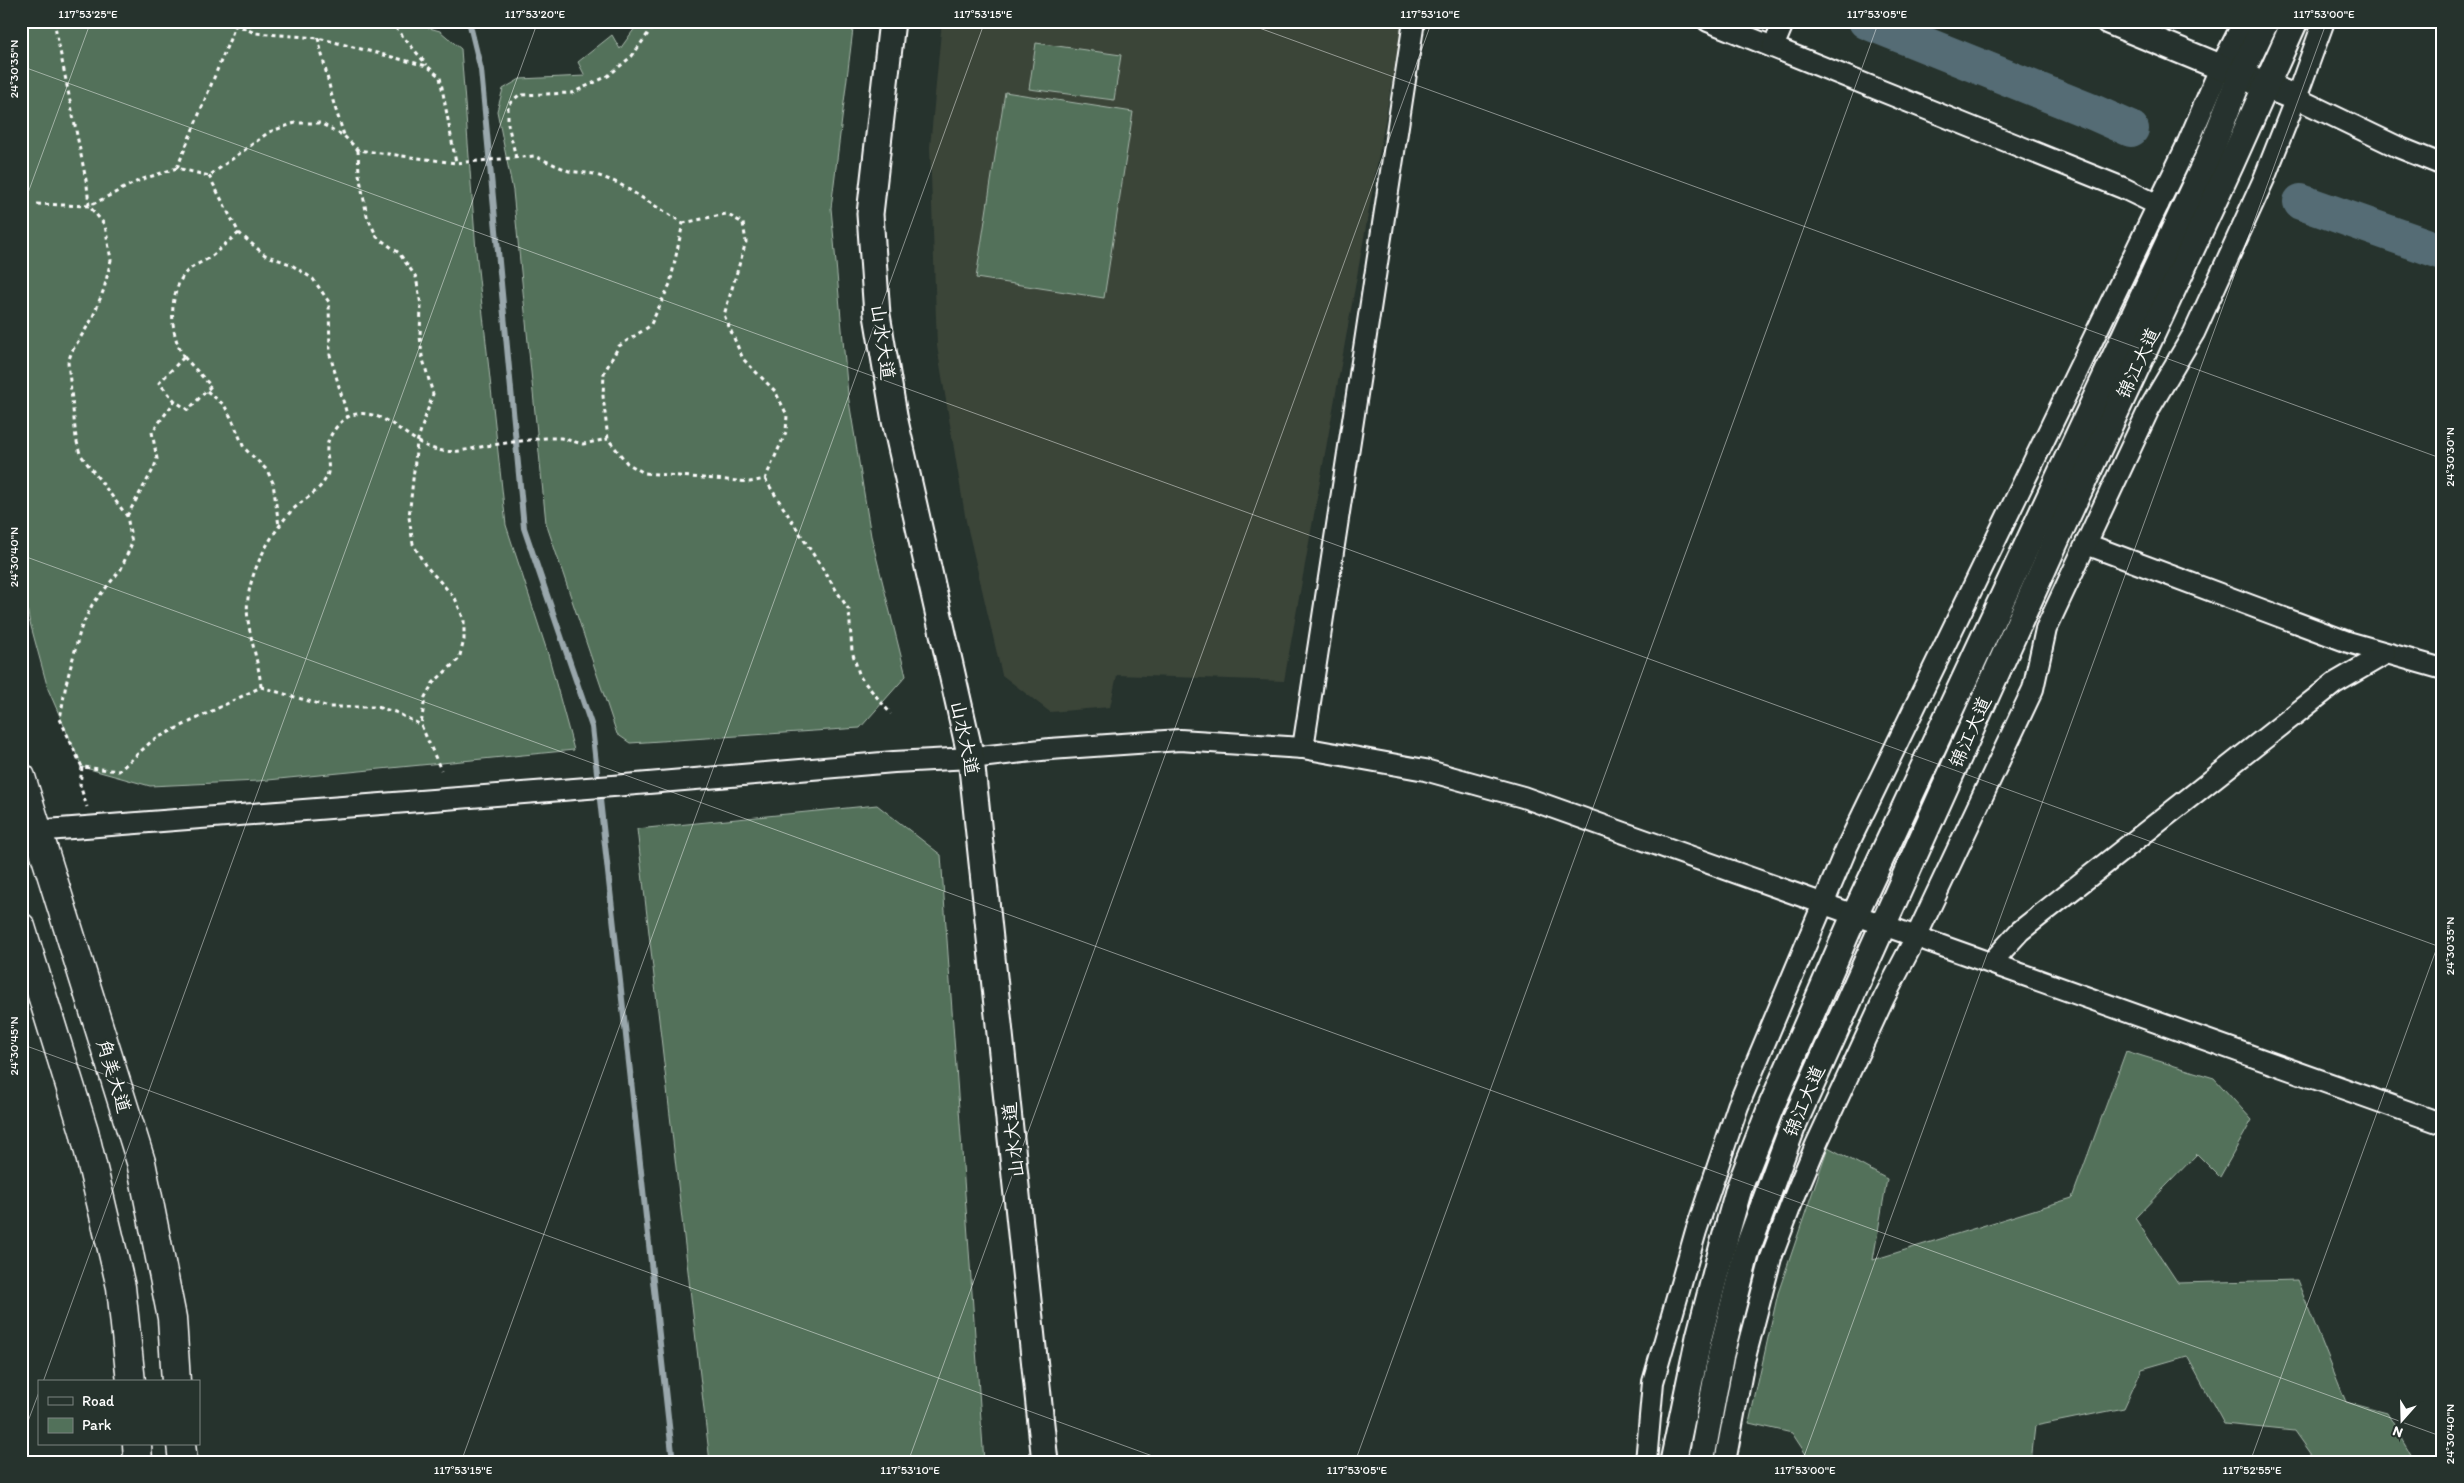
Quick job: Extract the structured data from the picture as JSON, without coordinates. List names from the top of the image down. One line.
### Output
{"streets":{"main road":["角美大道"],"street":["山水大道","锦江大道"]},"legend":["Road","Park"],"north":"bottom","coordinates":["117°53'25\"E","117°53'20\"E","117°53'15\"E","117°53'10\"E","117°53'05\"E","117°53'00\"E","24°30'35\"N","24°30'30\"N","24°30'40\"N","24°30'45\"N","117°52'55\"E"]}
